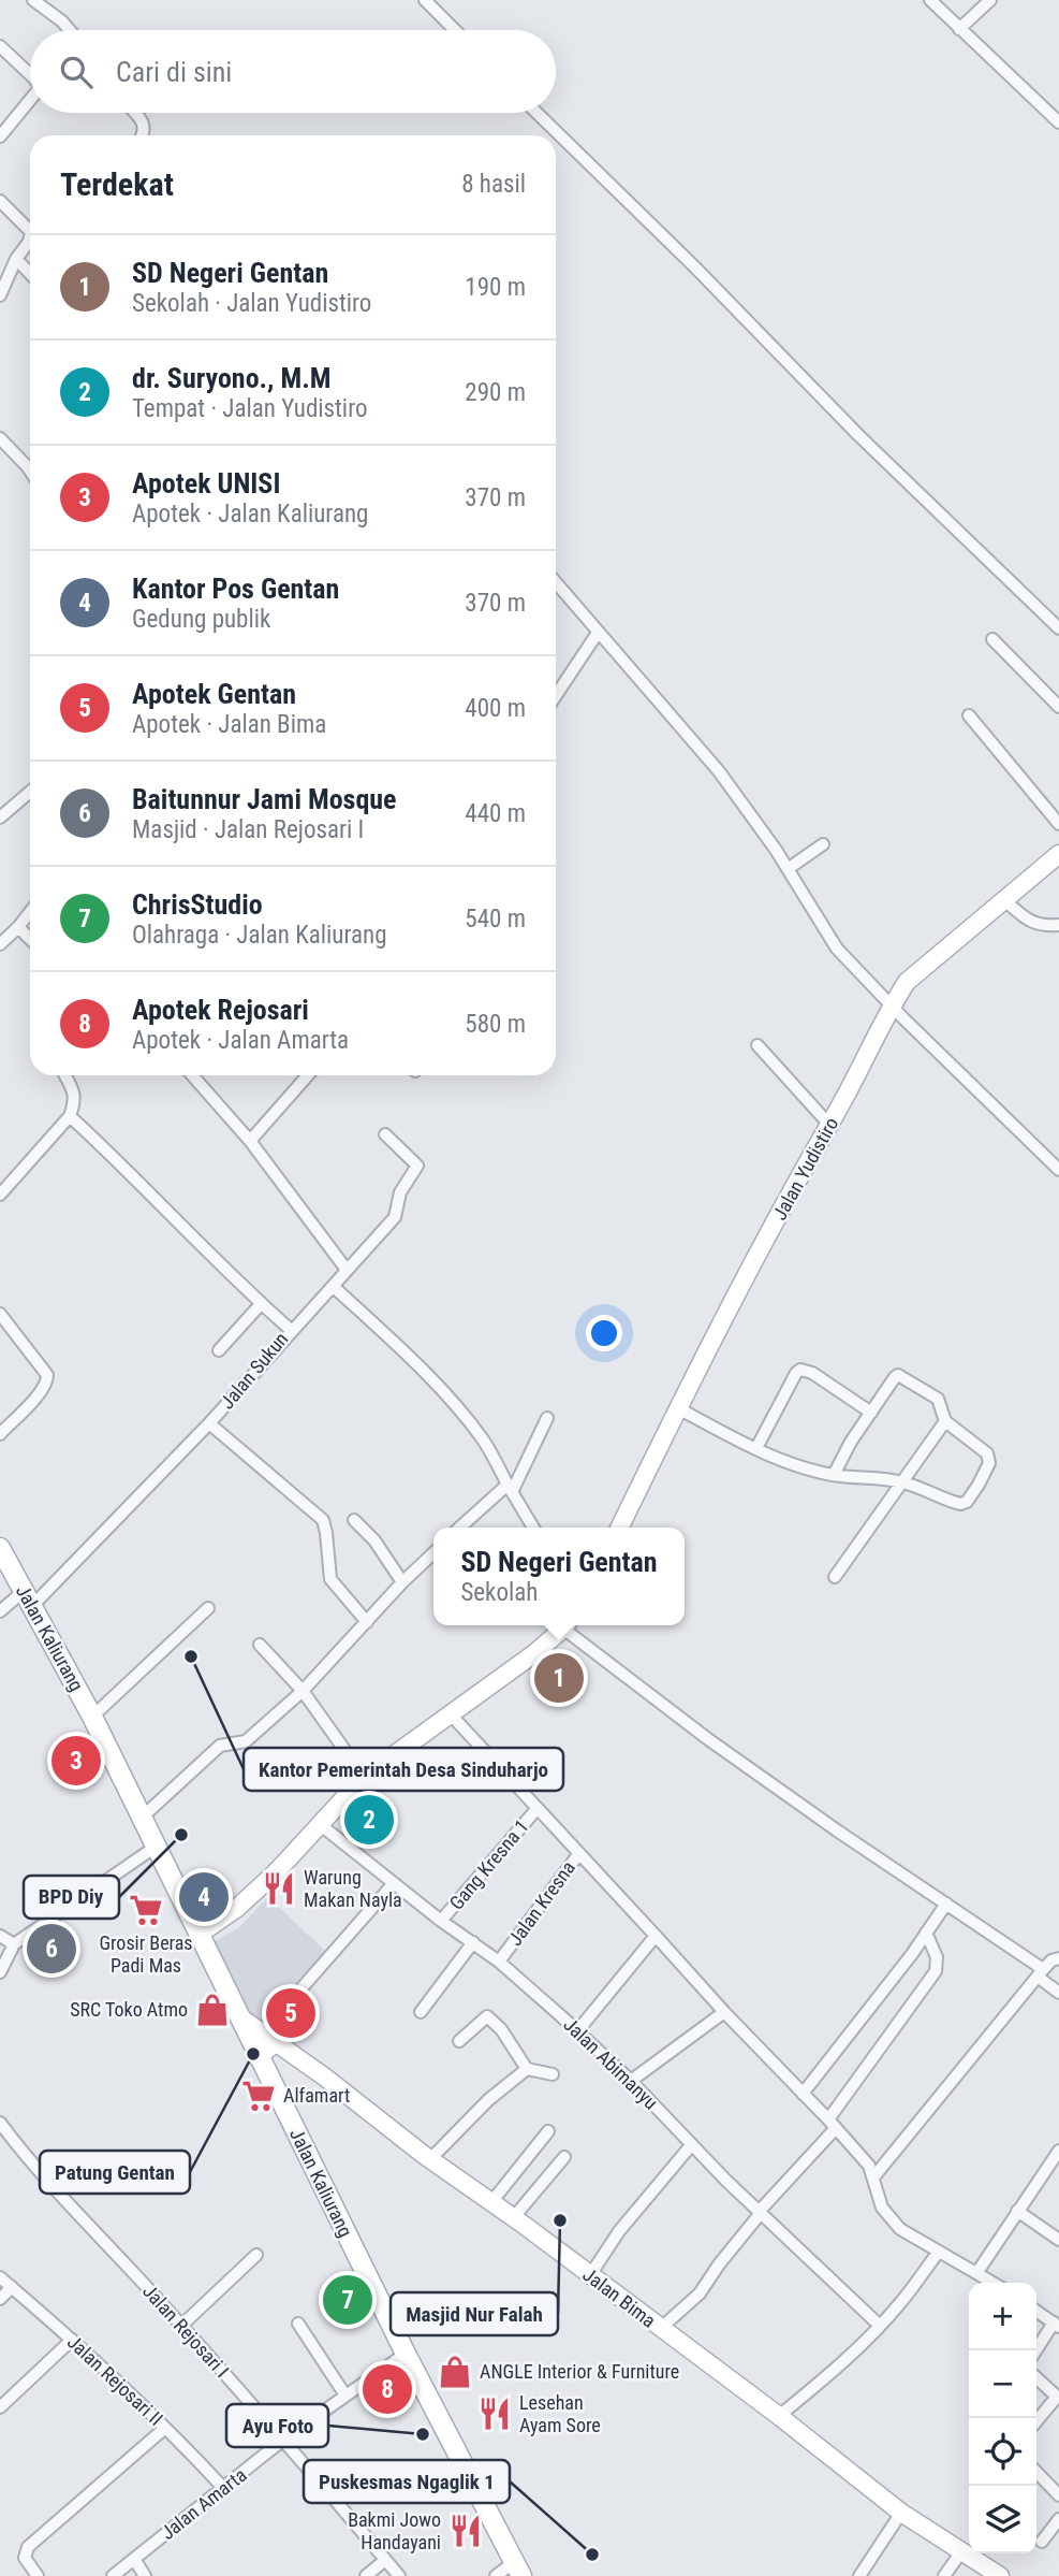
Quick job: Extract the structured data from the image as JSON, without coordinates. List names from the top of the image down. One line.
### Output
{"streets":{"main road":["Jalan Kaliurang"],"street":["Jalan Yudistiro","Jalan Sukun","Gang Kresna 1","Jalan Kresna","Jalan Abimanyu","Jalan Bima","Jalan Rejosari I","Jalan Rejosari II","Jalan Amarta"]},"crossings":[["Jalan Sukun","Jalan Kaliurang"],["Jalan Kaliurang","Jalan Bima"],["Jalan Kaliurang","Jalan Amarta"],["Gang Kresna 1","Jalan Kresna"],["Gang Kresna 1","Jalan Abimanyu"],["Jalan Kresna","Jalan Abimanyu"],["Jalan Rejosari I","Jalan Amarta"],["Jalan Rejosari II","Jalan Amarta"]],"places":{"other":["Kantor Pemerintah Desa Sinduharjo","BPD Diy","Patung Gentan","Masjid Nur Falah","Ayu Foto","Puskesmas Ngaglik 1"],"restaurant":["Warung Makan Nayla","Lesehan Ayam Sore","Bakmi Jowo Handayani"],"supermarket":["Grosir Beras Padi Mas","Alfamart"],"shop":["SRC Toko Atmo","ANGLE Interior & Furniture"]},"page":{"search":"Cari di sini","heading":["Terdekat","8 hasil"],"list":[{"mark":"1","name":"SD Negeri Gentan","note":"Sekolah · Jalan Yudistiro","value":"190 m"},{"mark":"2","name":"dr. Suryono., M.M","note":"Tempat · Jalan Yudistiro","value":"290 m"},{"mark":"3","name":"Apotek UNISI","note":"Apotek · Jalan Kaliurang","value":"370 m"},{"mark":"4","name":"Kantor Pos Gentan","note":"Gedung publik","value":"370 m"},{"mark":"5","name":"Apotek Gentan","note":"Apotek · Jalan Bima","value":"400 m"},{"mark":"6","name":"Baitunnur Jami Mosque","note":"Masjid · Jalan Rejosari I","value":"440 m"},{"mark":"7","name":"ChrisStudio","note":"Olahraga · Jalan Kaliurang","value":"540 m"},{"mark":"8","name":"Apotek Rejosari","note":"Apotek · Jalan Amarta","value":"580 m"}],"popup":["SD Negeri Gentan","Sekolah"],"pins":["1","3","2","4","6","5","7","8"],"map_buttons":["+","−"]}}
